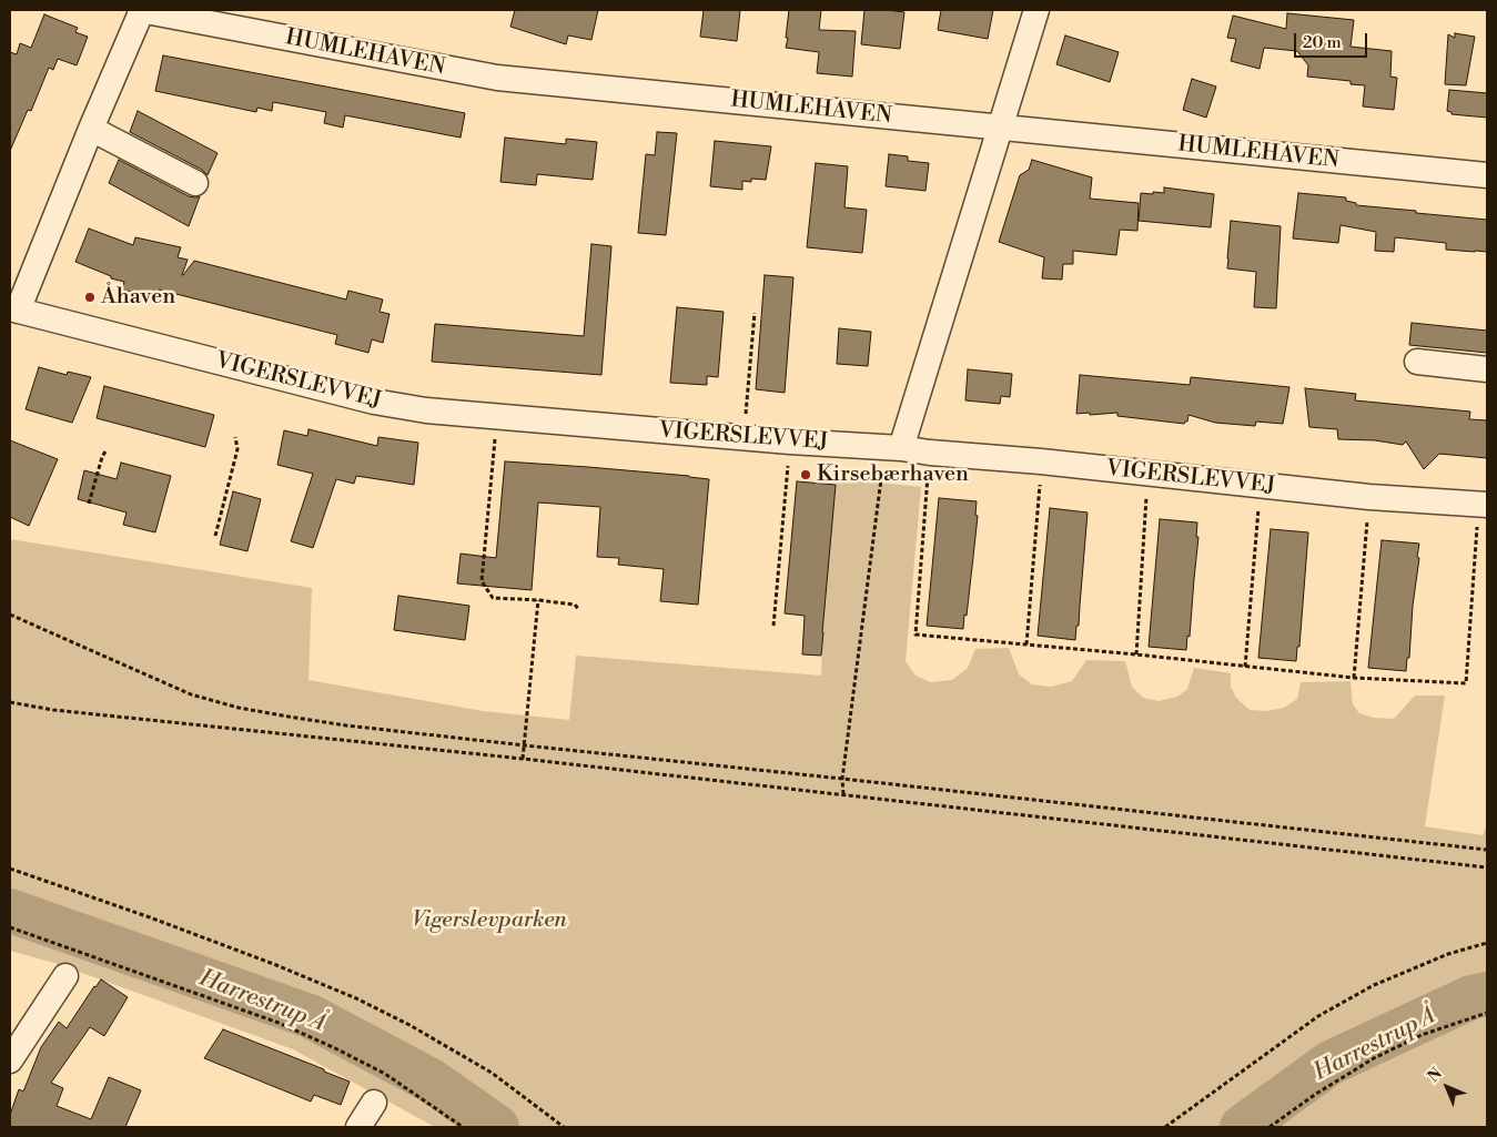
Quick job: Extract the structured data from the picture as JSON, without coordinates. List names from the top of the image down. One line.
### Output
{"streets":{"street":["HUMLEHAVEN","VIGERSLEVVEJ"]},"water":["Harrestrup Å"],"parks":["Vigerslevparken"],"places":["Åhaven","Kirsebærhaven"],"scale_bar":"20 m","north":"top left"}
